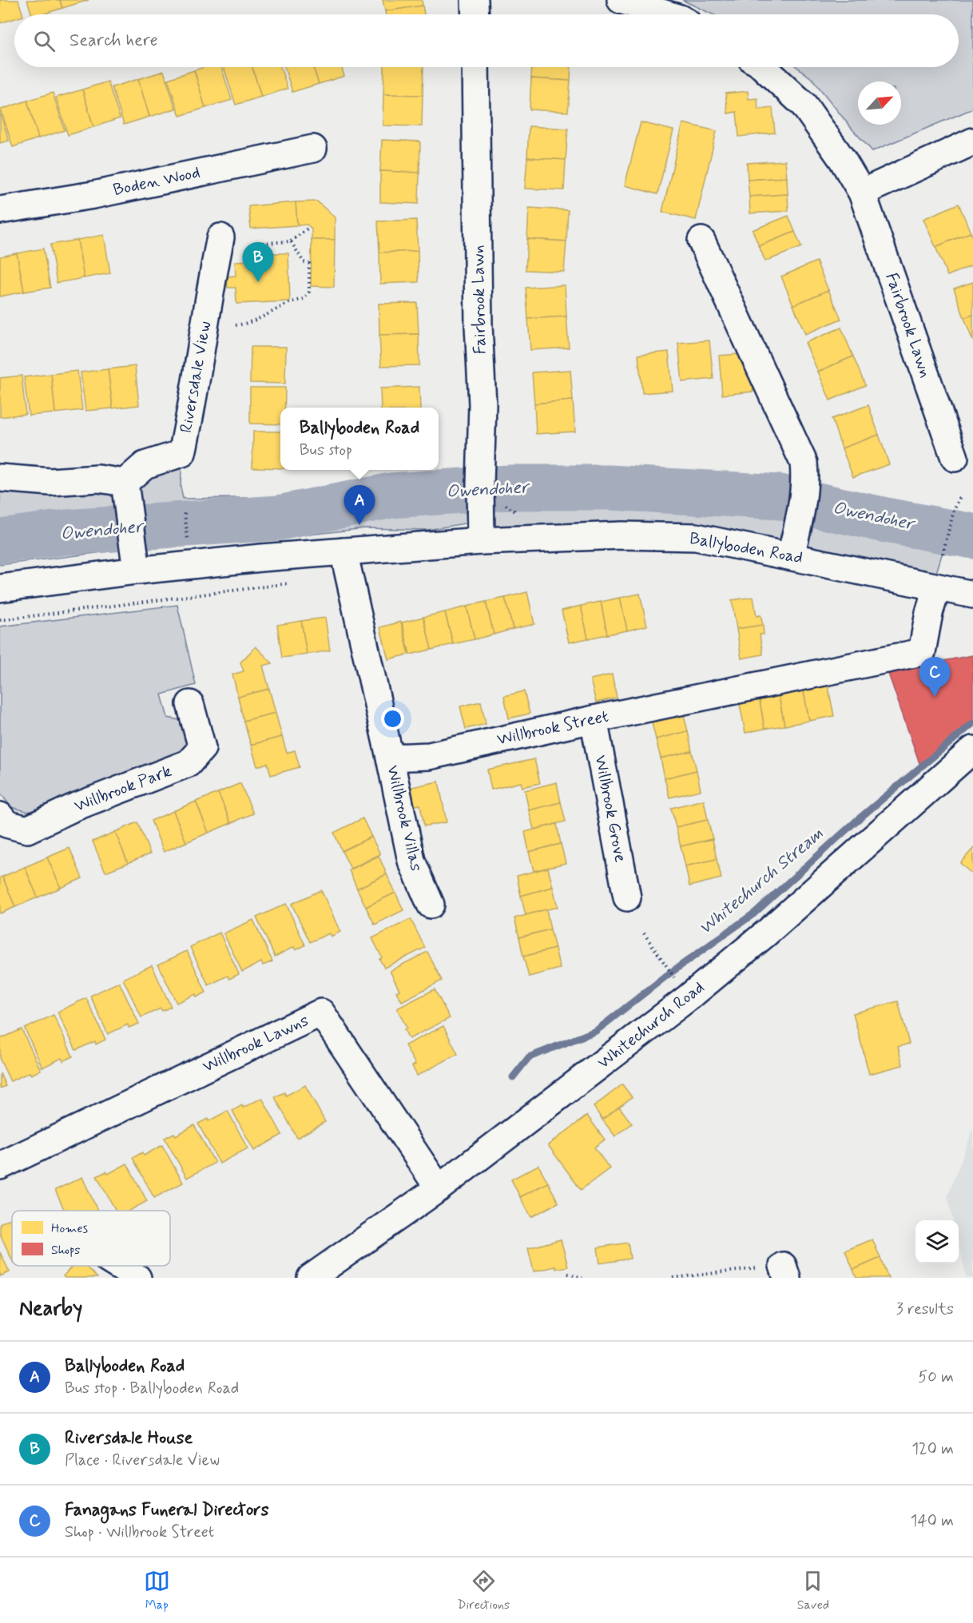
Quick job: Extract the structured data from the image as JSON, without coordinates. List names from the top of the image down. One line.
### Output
{"streets":{"street":["Boden Wood","Fairbrook Lawn","Riversdale View","Ballyboden Road","Willbrook Street","Willbrook Park","Willbrook Grove","Willbrook Villas","Whitechurch Road","Willbrook Lawns"]},"crossings":[["Fairbrook Lawn","Ballyboden Road"],["Ballyboden Road","Willbrook Street"],["Willbrook Street","Willbrook Grove"],["Willbrook Street","Willbrook Villas"],["Whitechurch Road","Willbrook Lawns"]],"water":["Owendoher","Whitechurch Stream"],"legend":["Homes","Shops"],"north":"top right","page":{"search":"Search here","pins":["B","A","C"],"popup":["Ballyboden Road","Bus stop"],"heading":["Nearby","3 results"],"list":[{"mark":"A","name":"Ballyboden Road","note":"Bus stop · Ballyboden Road","value":"50 m"},{"mark":"B","name":"Riversdale House","note":"Place · Riversdale View","value":"120 m"},{"mark":"C","name":"Fanagans Funeral Directors","note":"Shop · Willbrook Street","value":"140 m"}],"nav":["Map","Directions","Saved"]}}
